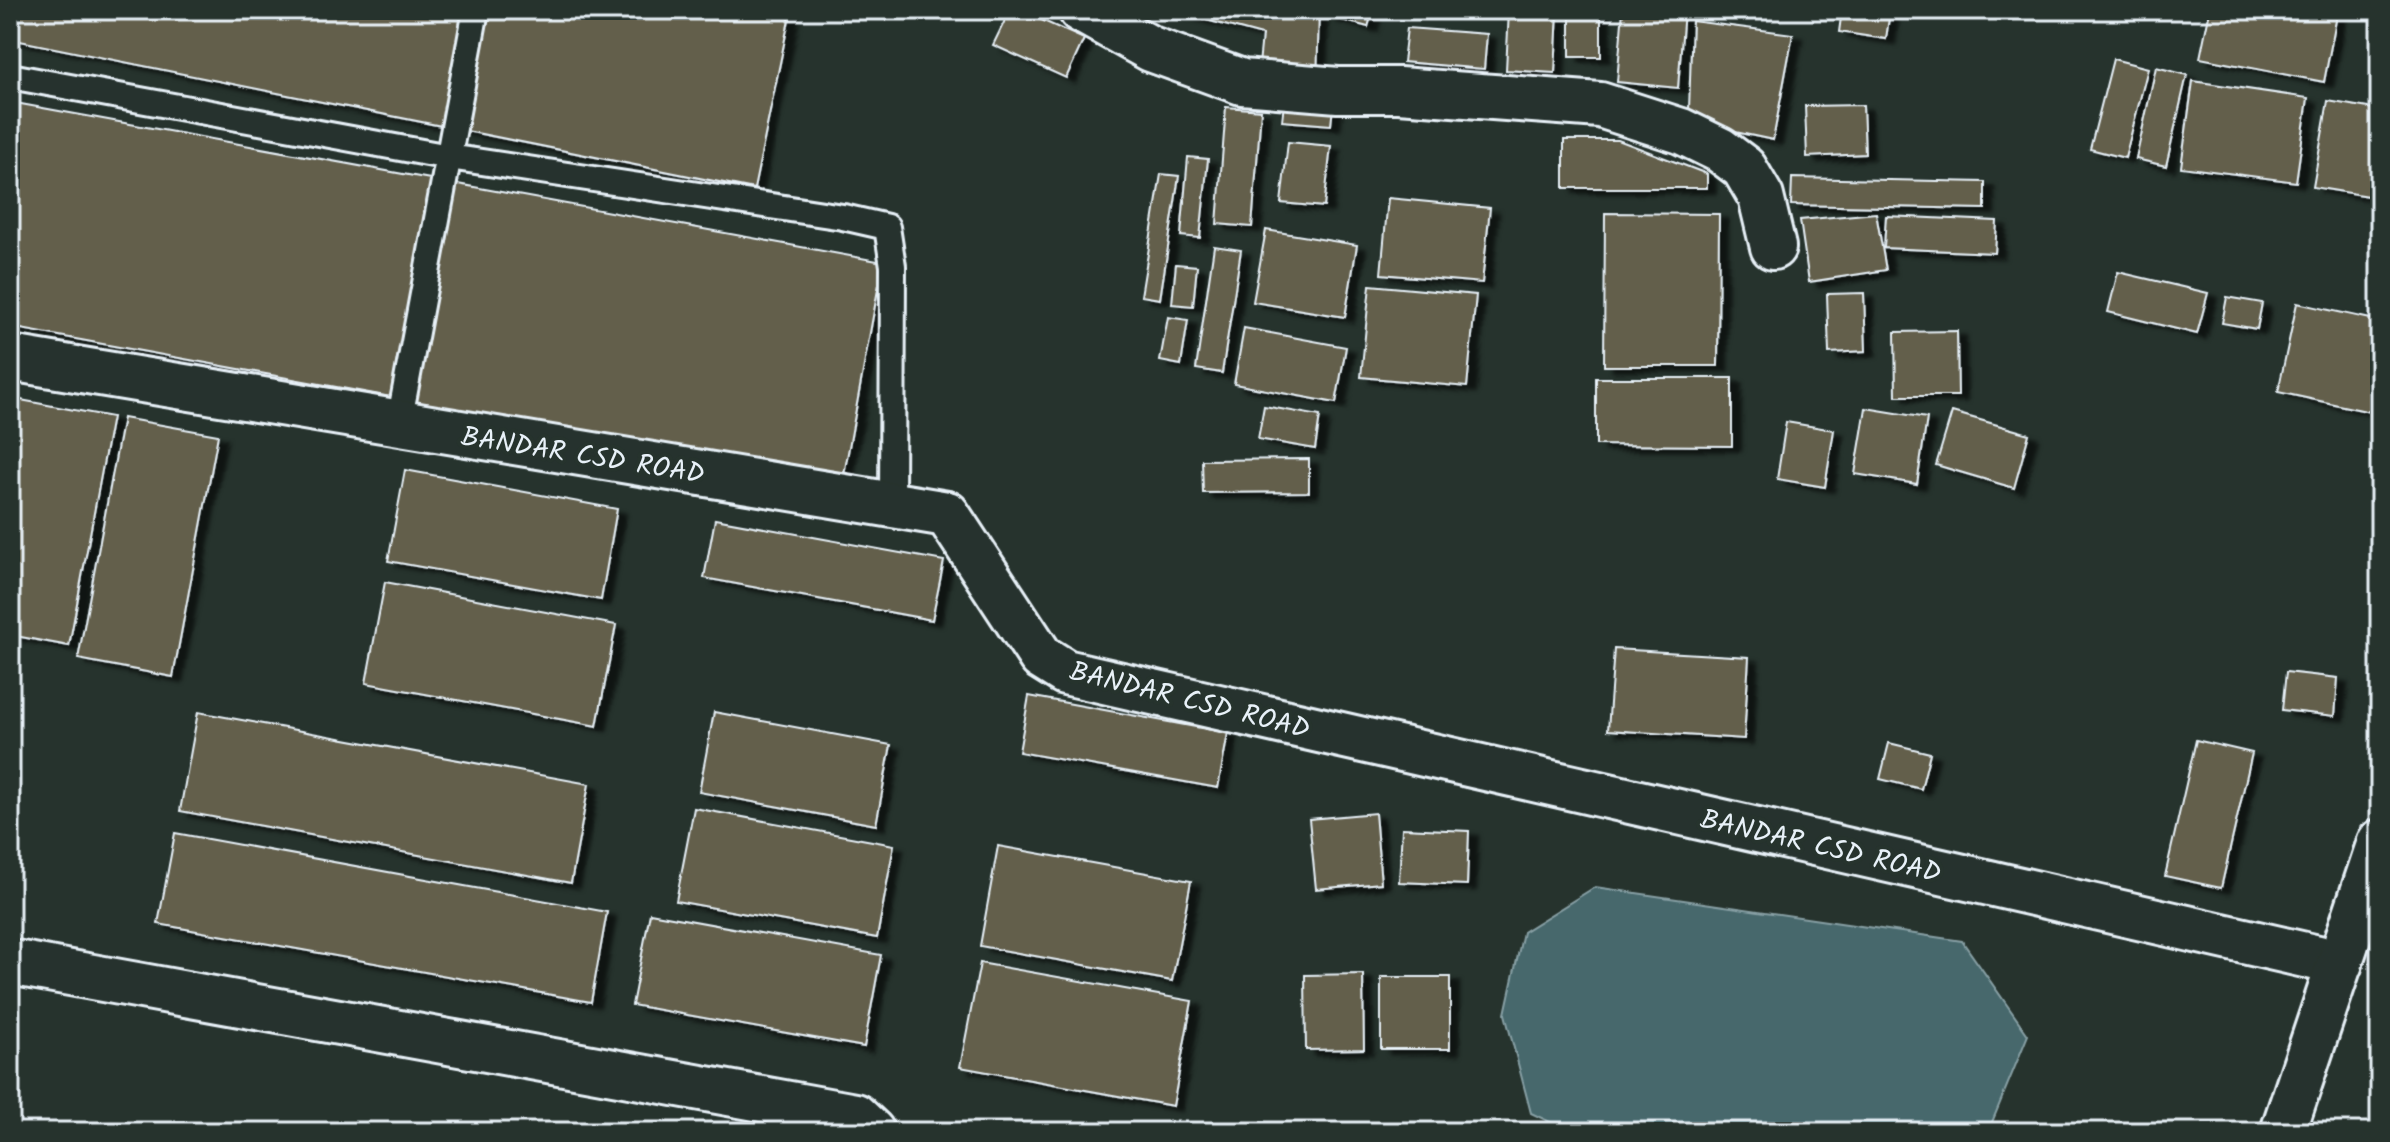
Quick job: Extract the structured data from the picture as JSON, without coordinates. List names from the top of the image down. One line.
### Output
{"streets":{"street":["BANDAR CSD ROAD"]}}
